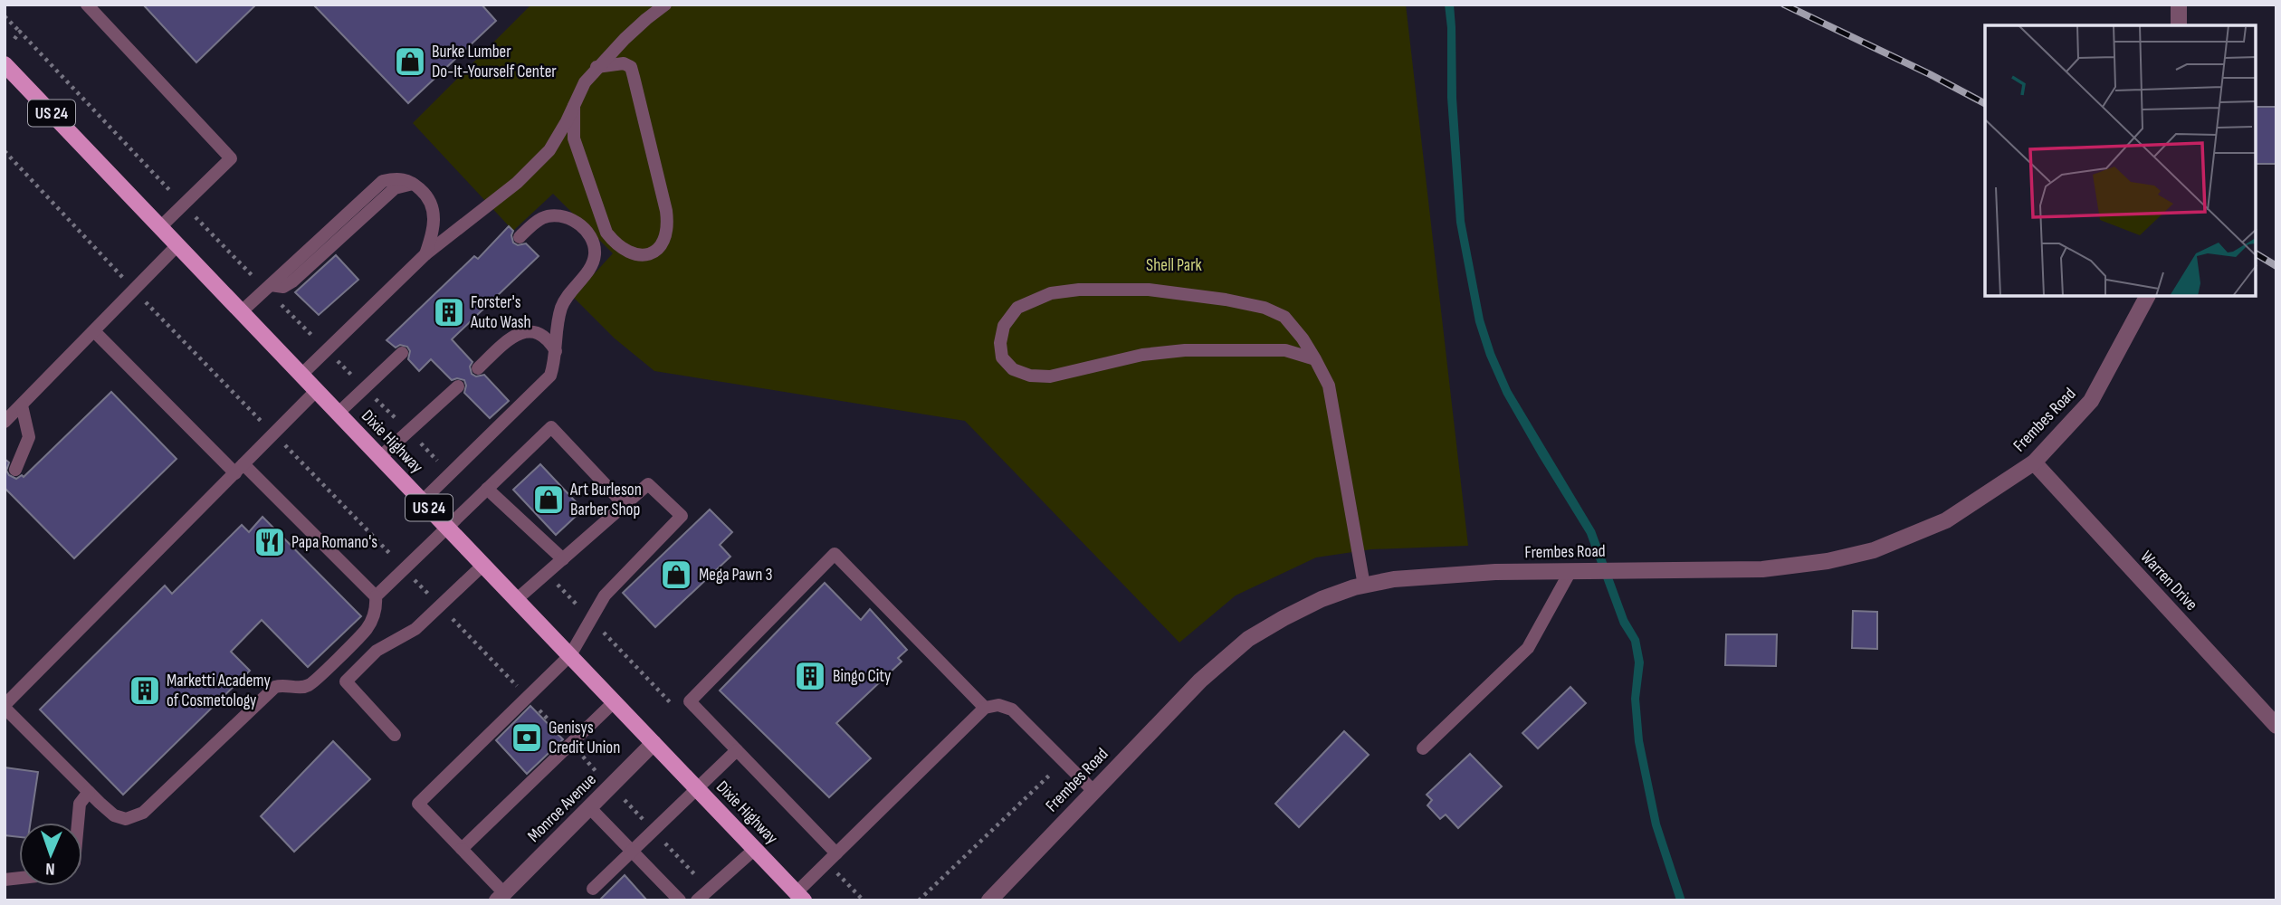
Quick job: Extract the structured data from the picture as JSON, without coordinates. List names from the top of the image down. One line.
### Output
{"streets":{"main road":["US 24","Dixie Highway"],"street":["Frembes Road","Warren Drive","Monroe Avenue"]},"crossings":[["Frembes Road","Warren Drive"],["Dixie Highway","Monroe Avenue"]],"parks":["Shell Park"],"places":{"shop":["Burke Lumber Do-It-Yourself Center","Art Burleson Barber Shop","Mega Pawn 3"],"building":["Forster's Auto Wash","Bingo City","Marketti Academy of Cosmetology"],"restaurant":["Papa Romano's"],"bank":["Genisys Credit Union"]},"north":"bottom"}
